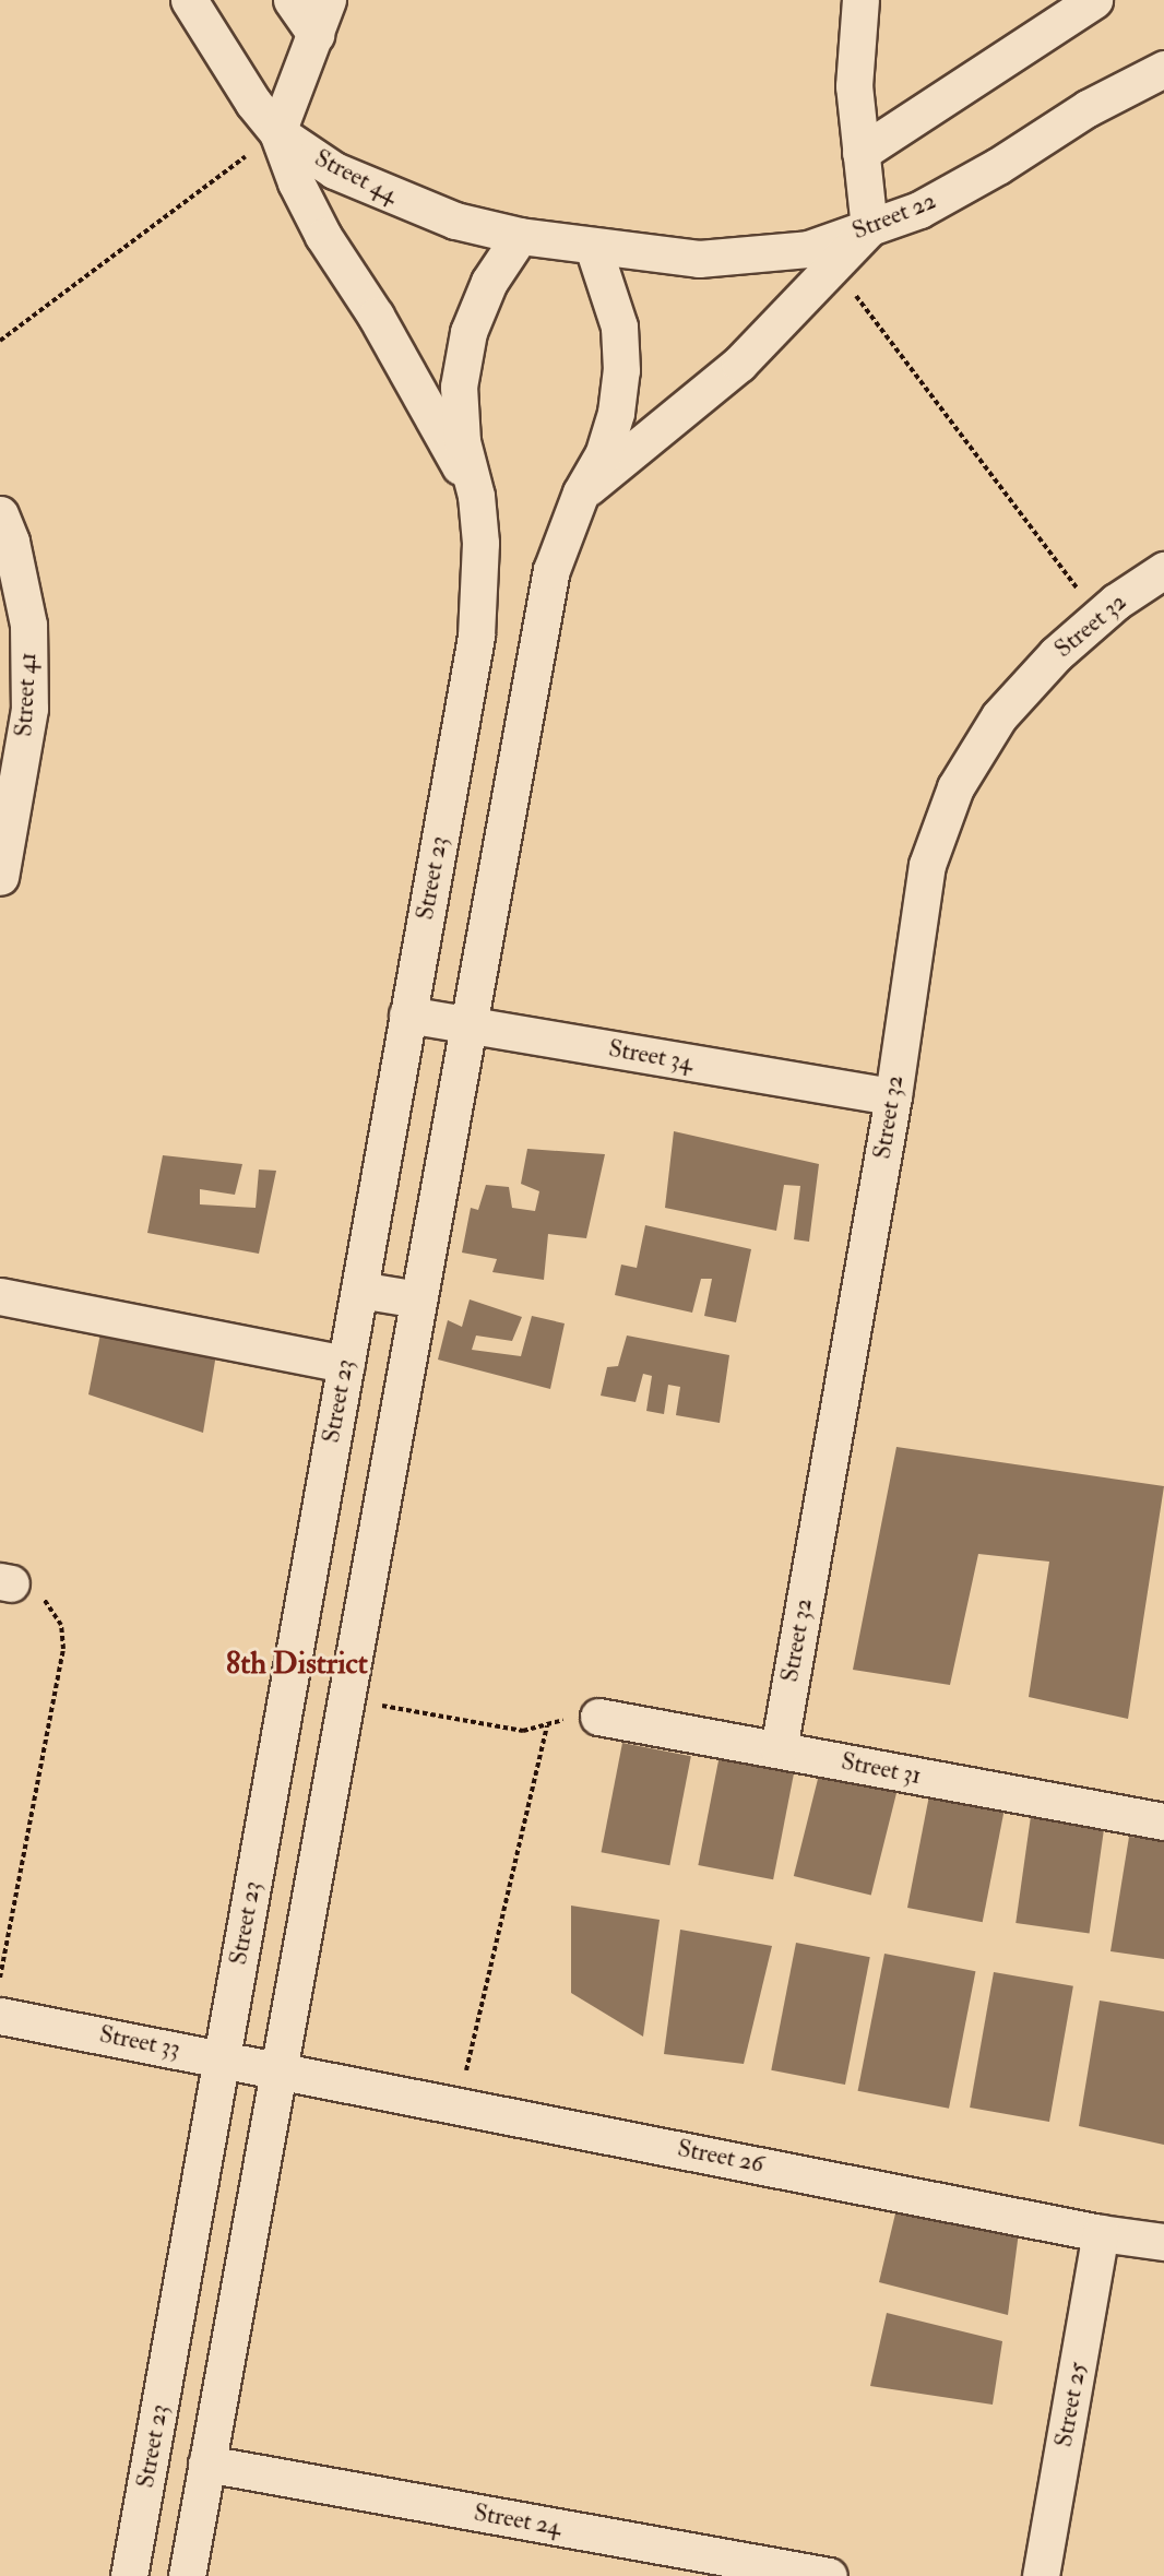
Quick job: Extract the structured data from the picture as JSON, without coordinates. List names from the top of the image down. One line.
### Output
{"streets":{"street":["Street 44","Street 22","Street 32","Street 41","Street 23","Street 34","Street 31","Street 33","Street 26","Street 25","Street 24"]},"crossings":[["Street 44","Street 22"],["Street 44","Street 23"],["Street 32","Street 34"],["Street 32","Street 31"],["Street 23","Street 34"],["Street 23","Street 33"],["Street 33","Street 26"],["Street 26","Street 25"]],"districts":["8th District"]}
